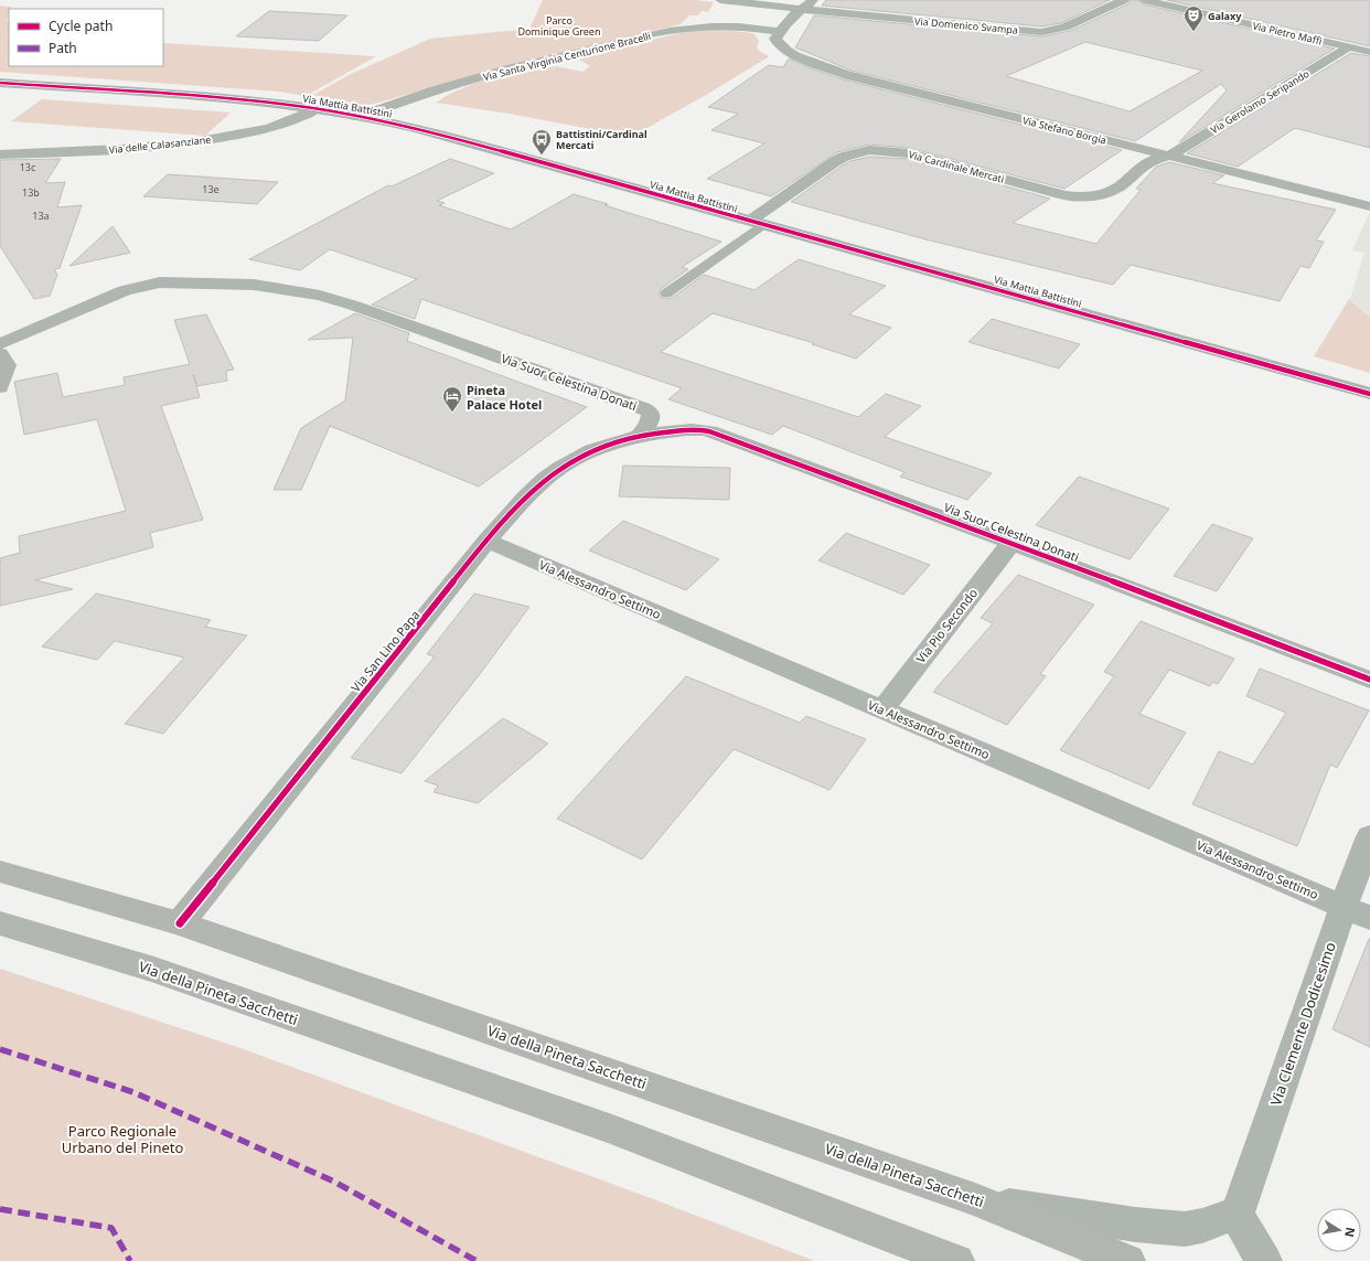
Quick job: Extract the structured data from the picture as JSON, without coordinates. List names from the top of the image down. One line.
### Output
{"streets":{"main road":["Via Mattia Battistini","Via della Pineta Sacchetti"],"street":["Via Domenico Svampa","Via Pietro Maffi","Via Santa Virginia Centurione Bracelli","Via Gerolamo Seripando","Via Stefano Borgia","Via delle Calasanziane","Via Cardinale Mercati","Via Suor Celestina Donati","Via Alessandro Settimo","Via Pio Secondo","Via San Lino Papa","Via Clemente Dodicesimo"]},"crossings":[["Via Pietro Maffi","Via Gerolamo Seripando"],["Via Santa Virginia Centurione Bracelli","Via Mattia Battistini"],["Via Santa Virginia Centurione Bracelli","Via Stefano Borgia"],["Via Gerolamo Seripando","Via Stefano Borgia"],["Via Gerolamo Seripando","Via Cardinale Mercati"],["Via Mattia Battistini","Via delle Calasanziane"],["Via Mattia Battistini","Via Cardinale Mercati"],["Via Stefano Borgia","Via Cardinale Mercati"],["Via Suor Celestina Donati","Via Pio Secondo"],["Via Suor Celestina Donati","Via San Lino Papa"],["Via Alessandro Settimo","Via Pio Secondo"],["Via Alessandro Settimo","Via San Lino Papa"],["Via Alessandro Settimo","Via Clemente Dodicesimo"],["Via San Lino Papa","Via della Pineta Sacchetti"]],"parks":["Parco Dominique Green","Parco Regionale Urbano del Pineto"],"places":{"theatre":["Galaxy"],"bus stop":["Battistini/Cardinal Mercati"],"hotel":["Pineta Palace Hotel"]},"house_numbers":["13c","13e","13b","13a"],"legend":["Cycle path","Path"],"north":"right"}
